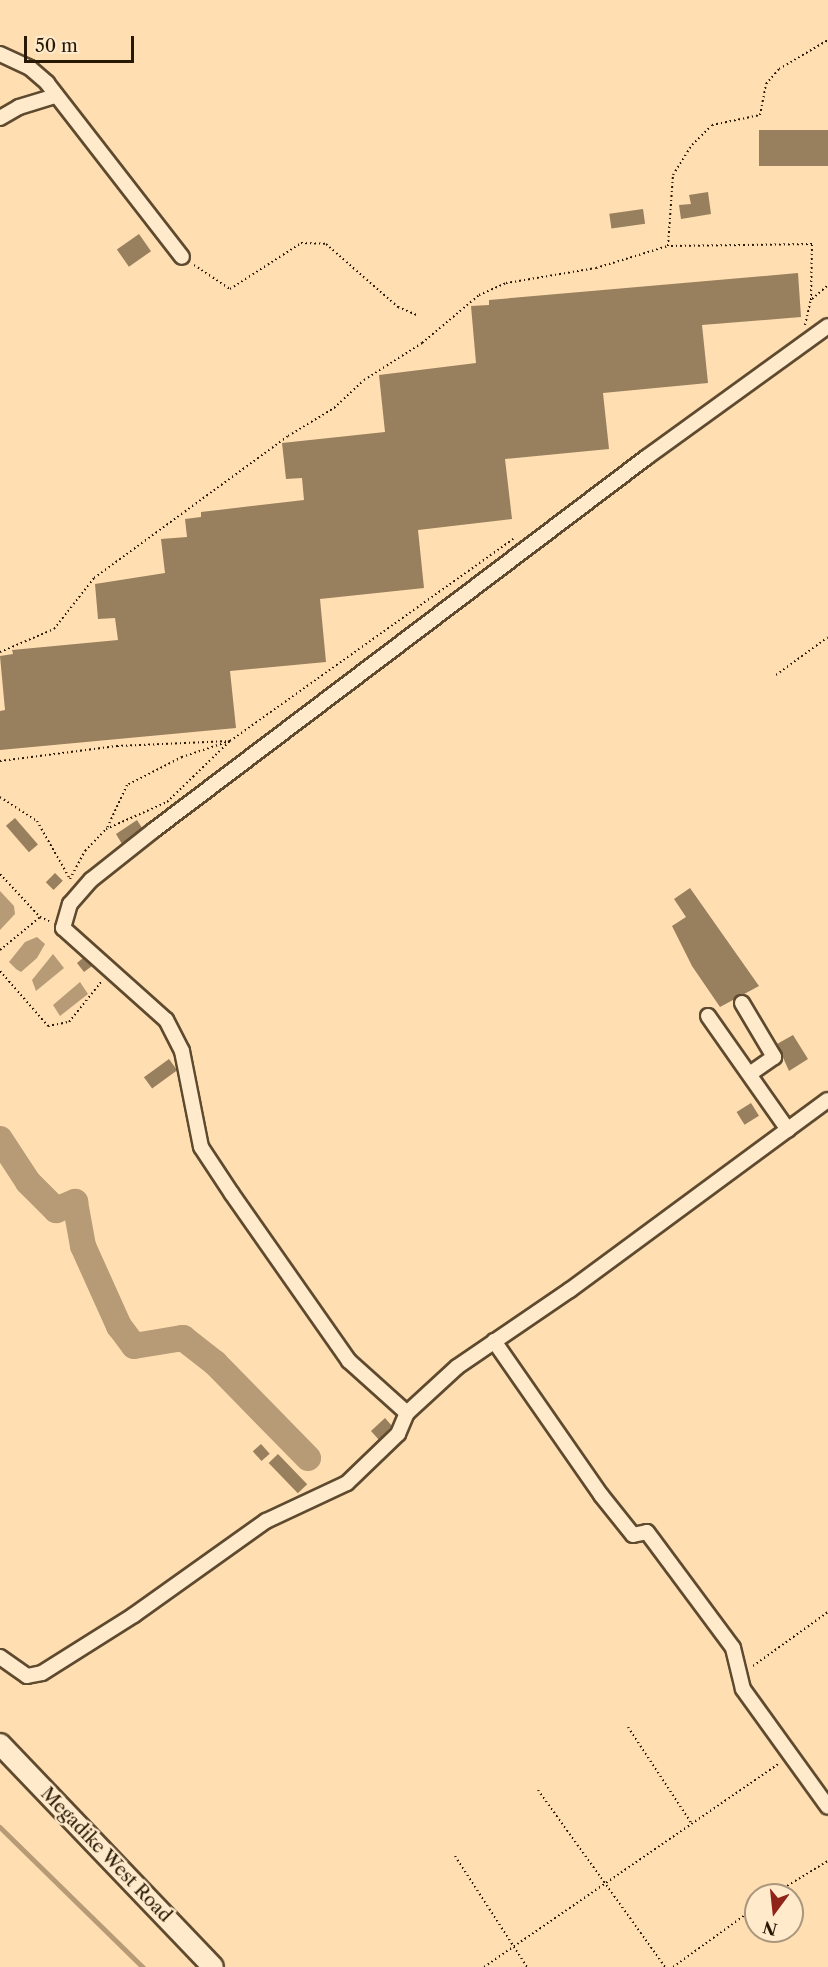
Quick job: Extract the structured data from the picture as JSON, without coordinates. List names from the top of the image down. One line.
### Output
{"streets":{"street":["Megadike West Road"]},"scale_bar":"50 m","north":"bottom"}
